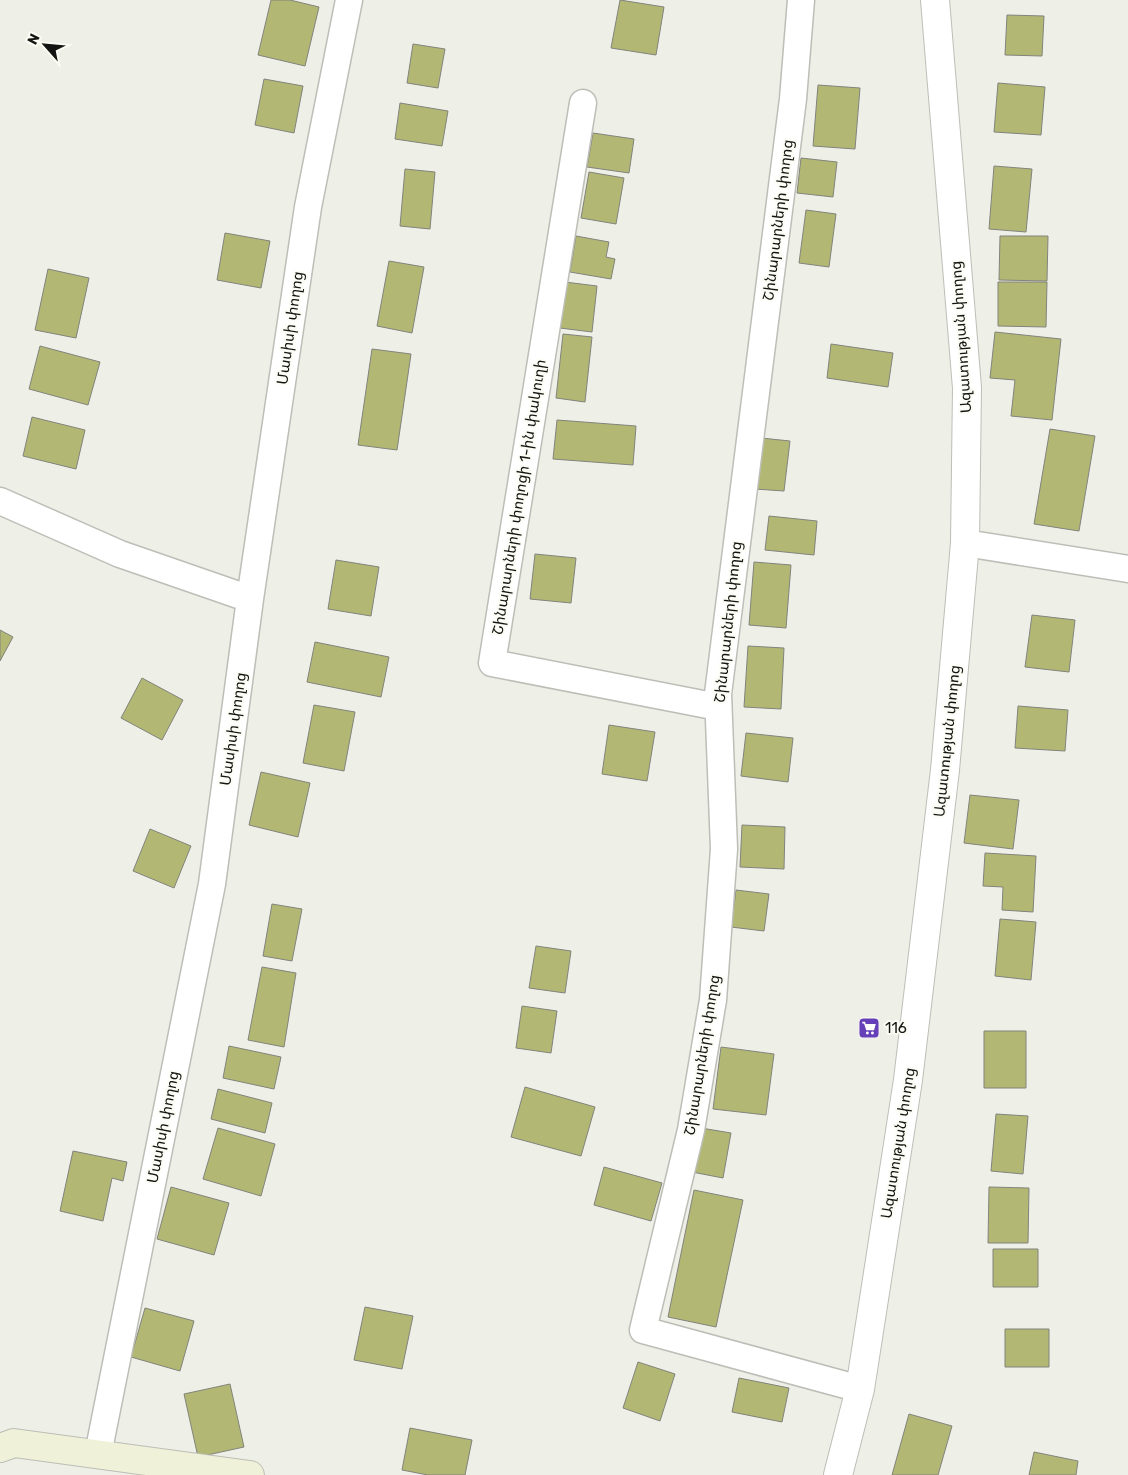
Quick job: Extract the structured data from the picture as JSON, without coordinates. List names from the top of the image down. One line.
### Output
{"streets":{"street":["Շինարարների փողոց","Մասիսի փողոց","Ազատության փողոց","Շինարարների փողոցի 1-ին փակուղի"]},"crossings":[["Շինարարների փողոց","Ազատության փողոց"],["Շինարարների փողոց","Շինարարների փողոցի 1-ին փակուղի"]],"places":{"supermarket":["116"]},"north":"top left"}
